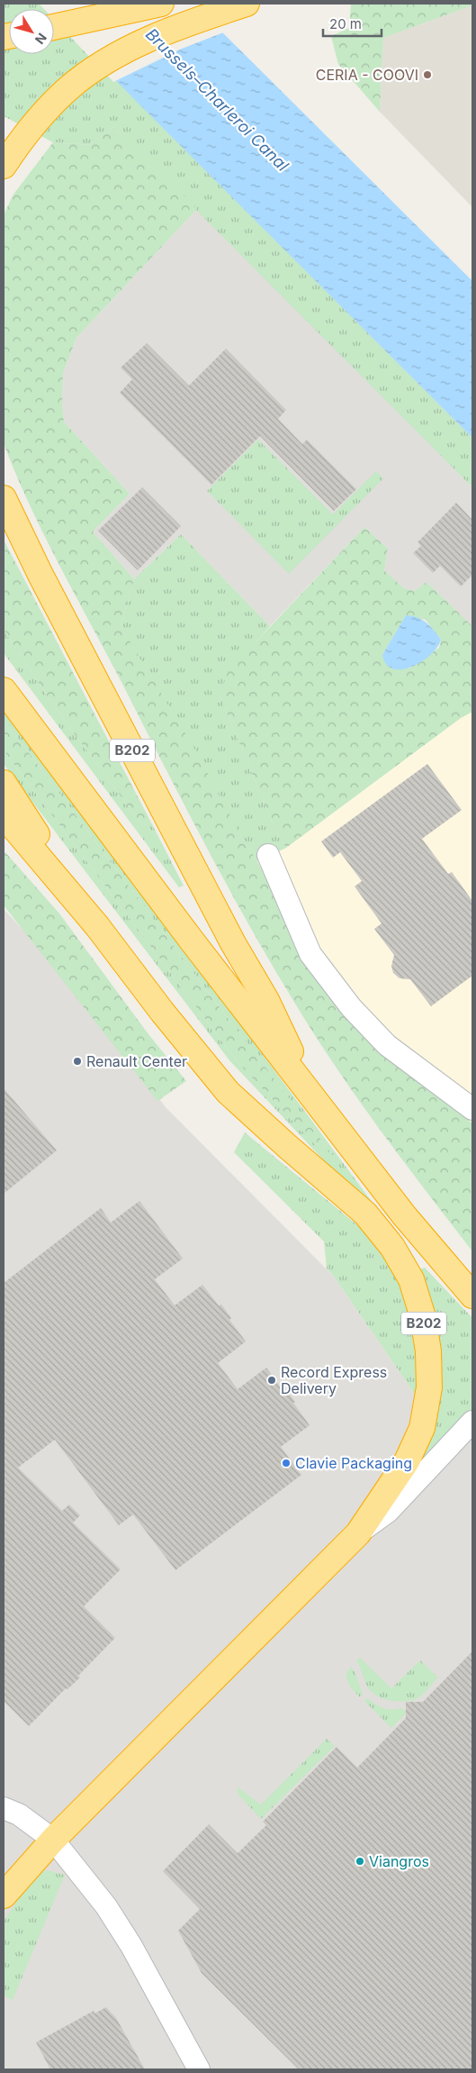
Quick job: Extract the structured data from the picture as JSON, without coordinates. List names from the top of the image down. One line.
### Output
{"streets":{"highway":["B202"]},"water":["Brussels–Charleroi Canal"],"places":["CERIA - COOVI","Renault Center","Record Express Delivery","Clavie Packaging","Viangros"],"scale_bar":"20 m","north":"bottom right"}
